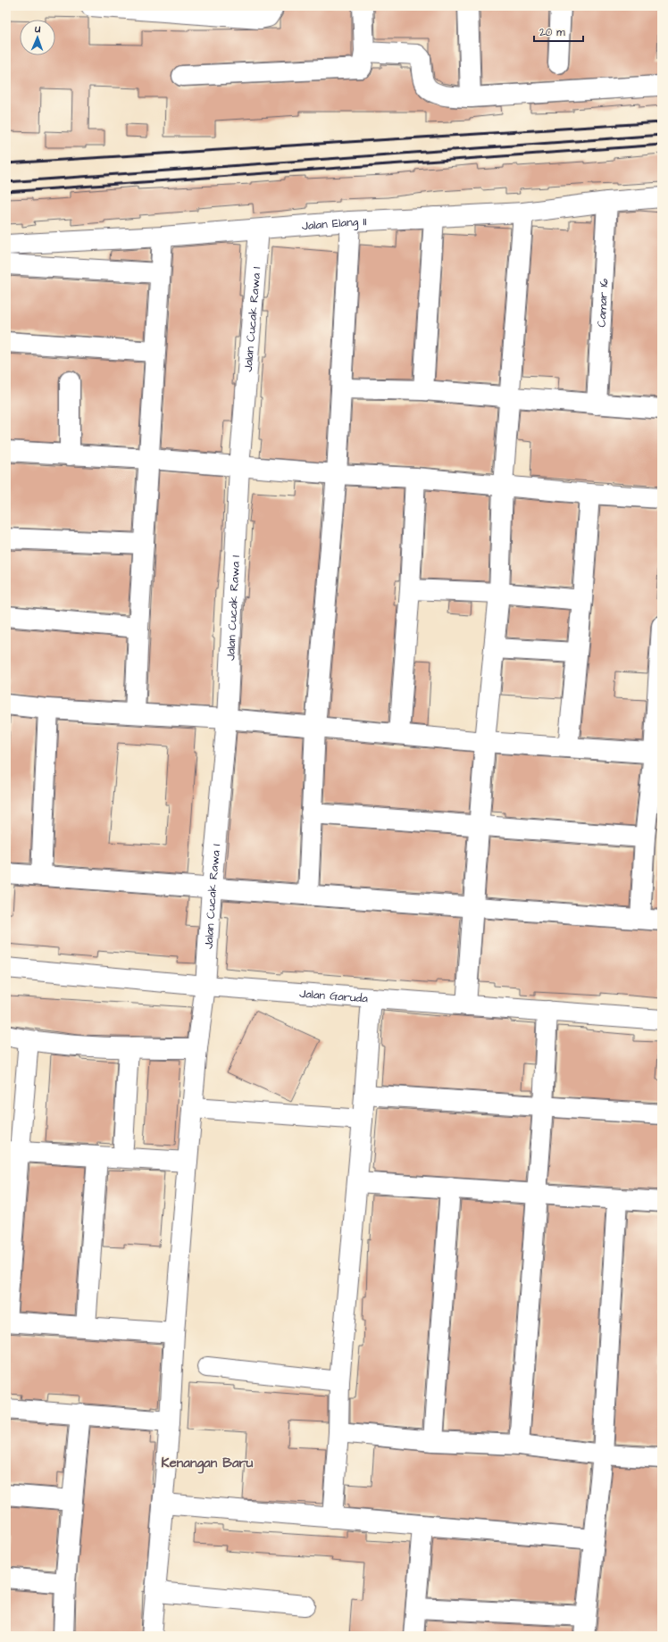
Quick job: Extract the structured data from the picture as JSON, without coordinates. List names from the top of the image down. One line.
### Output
{"streets":{"street":["Jalan Elang II","Camar 16","Jalan Cucak Rawa I","Jalan Garuda"]},"crossings":[["Jalan Elang II","Camar 16"],["Jalan Elang II","Jalan Cucak Rawa I"],["Jalan Cucak Rawa I","Jalan Garuda"]],"districts":["Kenangan Baru"],"scale_bar":"20 m","north":"top"}
